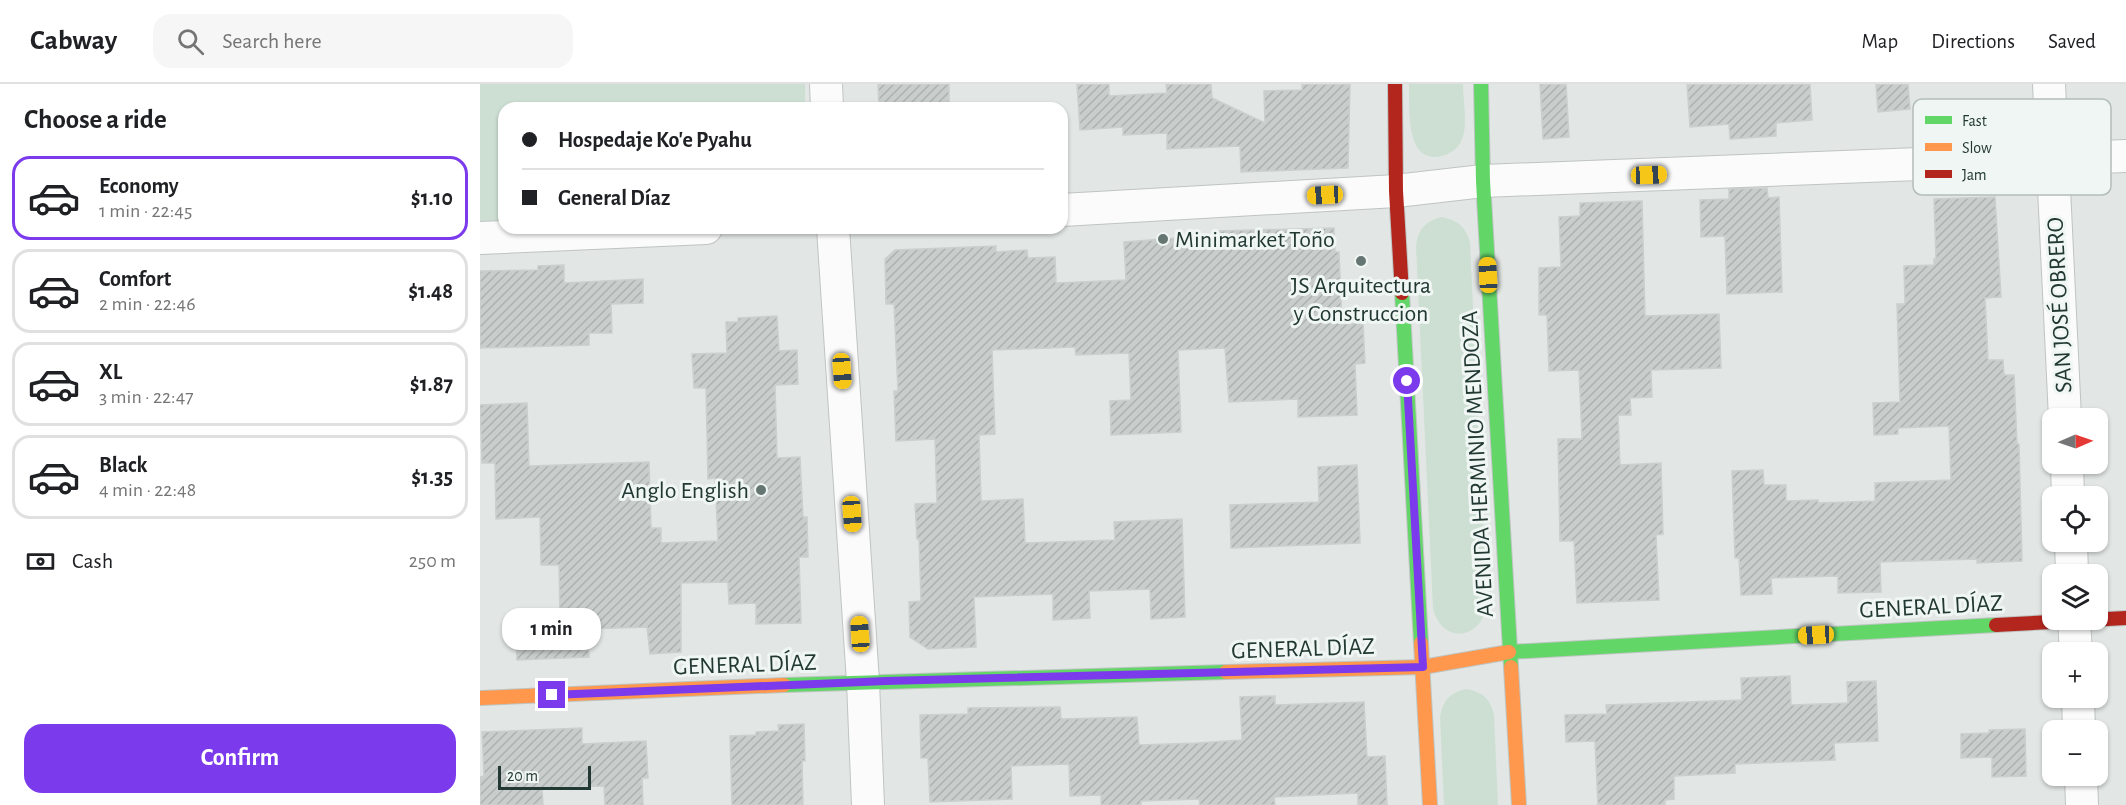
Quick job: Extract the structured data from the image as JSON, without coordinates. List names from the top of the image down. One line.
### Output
{"streets":{"street":["SAN JOSÉ OBRERO","AVENIDA HERMINIO MENDOZA","GENERAL DÍAZ"]},"crossings":[["AVENIDA HERMINIO MENDOZA","GENERAL DÍAZ"]],"places":["Minimarket Toño","JS Arquitectura y Construccion","Anglo English"],"legend":["Fast","Slow","Jam"],"scale_bar":"20 m","north":"right","page":{"header":"Cabway","search":"Search here","nav":["Map","Directions","Saved"],"heading":"Choose a ride","banner":["Hospedaje Ko'e Pyahu","General Díaz"],"list":[{"name":"Economy","note":"1 min · 22:45","value":"$1.10"},{"name":"Comfort","note":"2 min · 22:46","value":"$1.48"},{"name":"XL","note":"3 min · 22:47","value":"$1.87"},{"name":"Black","note":"4 min · 22:48","value":"$1.35"}],"map_buttons":["+","−"],"pay":["Cash","250 m"],"bubble":"1 min","buttons":"Confirm","scale":"20 m"}}
